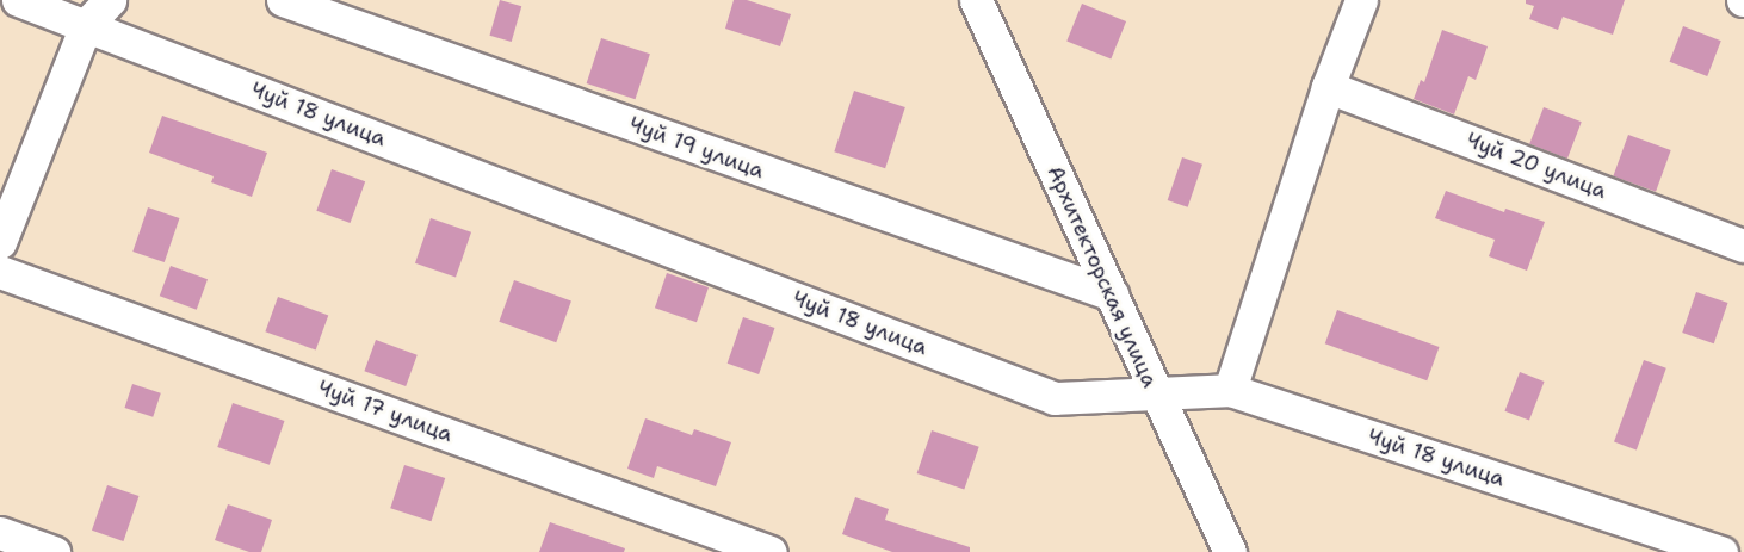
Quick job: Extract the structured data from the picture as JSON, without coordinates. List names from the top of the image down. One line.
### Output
{"streets":{"street":["Чуй 18 улица","Чуй 19 улица","Чуй 20 улица","Архитекторская улица","Чуй 17 улица"]},"crossings":[["Чуй 18 улица","Архитекторская улица"],["Чуй 19 улица","Архитекторская улица"]]}
